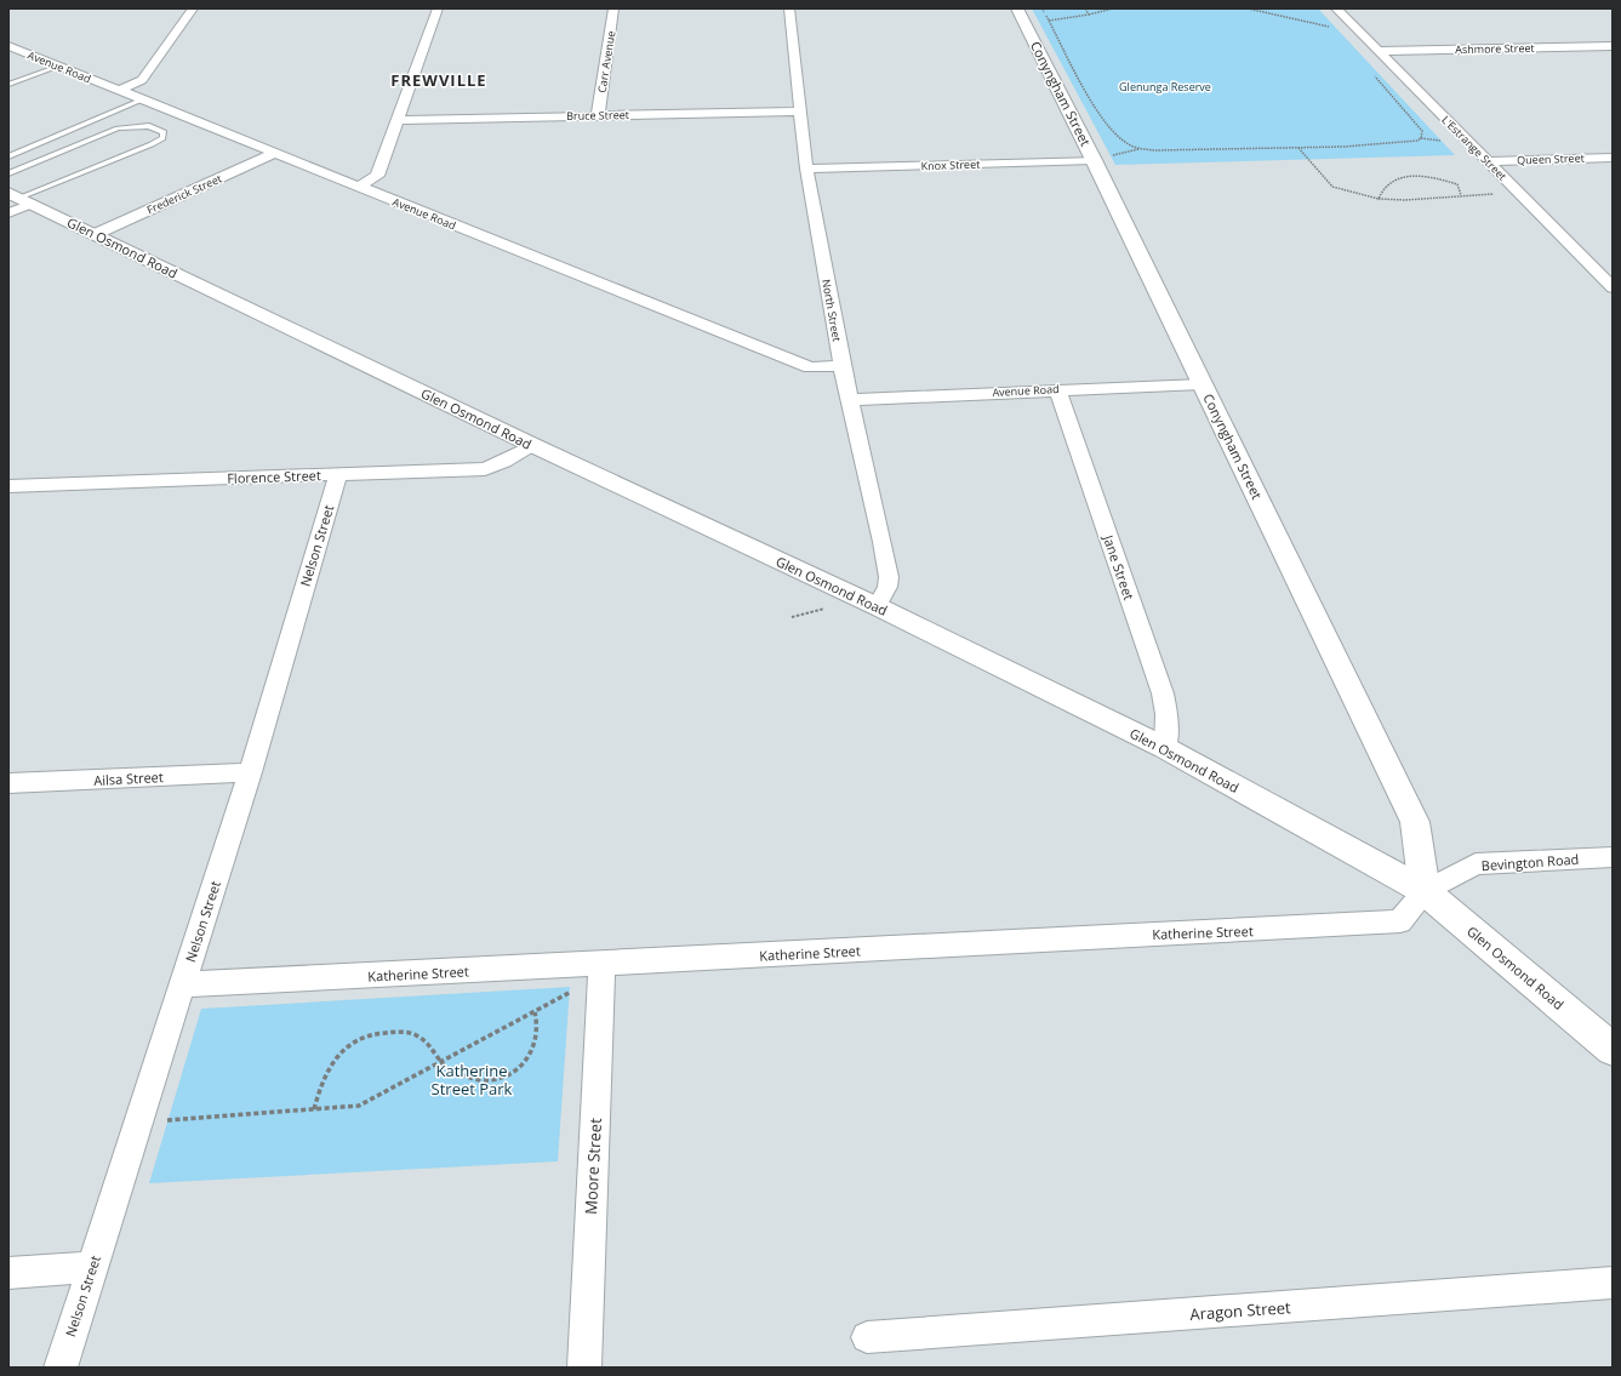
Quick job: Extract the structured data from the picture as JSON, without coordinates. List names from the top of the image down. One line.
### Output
{"streets":{"main road":["Conyngham Street","Glen Osmond Road"],"street":["Ashmore Street","Carr Avenue","Avenue Road","Bruce Street","L'Estrange Street","Queen Street","Knox Street","Frederick Street","North Street","Florence Street","Nelson Street","Jane Street","Ailsa Street","Bevington Road","Katherine Street","Moore Street","Aragon Street"]},"crossings":[["Ashmore Street","L'Estrange Street"],["Carr Avenue","Bruce Street"],["Avenue Road","Conyngham Street"],["Avenue Road","Frederick Street"],["Avenue Road","North Street"],["Avenue Road","Jane Street"],["Conyngham Street","Knox Street"],["Conyngham Street","Glen Osmond Road"],["Conyngham Street","Bevington Road"],["Conyngham Street","Katherine Street"],["Bruce Street","North Street"],["L'Estrange Street","Queen Street"],["Knox Street","North Street"],["Frederick Street","Glen Osmond Road"],["Glen Osmond Road","North Street"],["Glen Osmond Road","Florence Street"],["Glen Osmond Road","Jane Street"],["Glen Osmond Road","Bevington Road"],["Glen Osmond Road","Katherine Street"],["Florence Street","Nelson Street"],["Nelson Street","Ailsa Street"],["Nelson Street","Katherine Street"],["Bevington Road","Katherine Street"],["Katherine Street","Moore Street"]],"districts":["FREWVILLE"],"parks":["Glenunga Reserve","Katherine Street Park"]}
